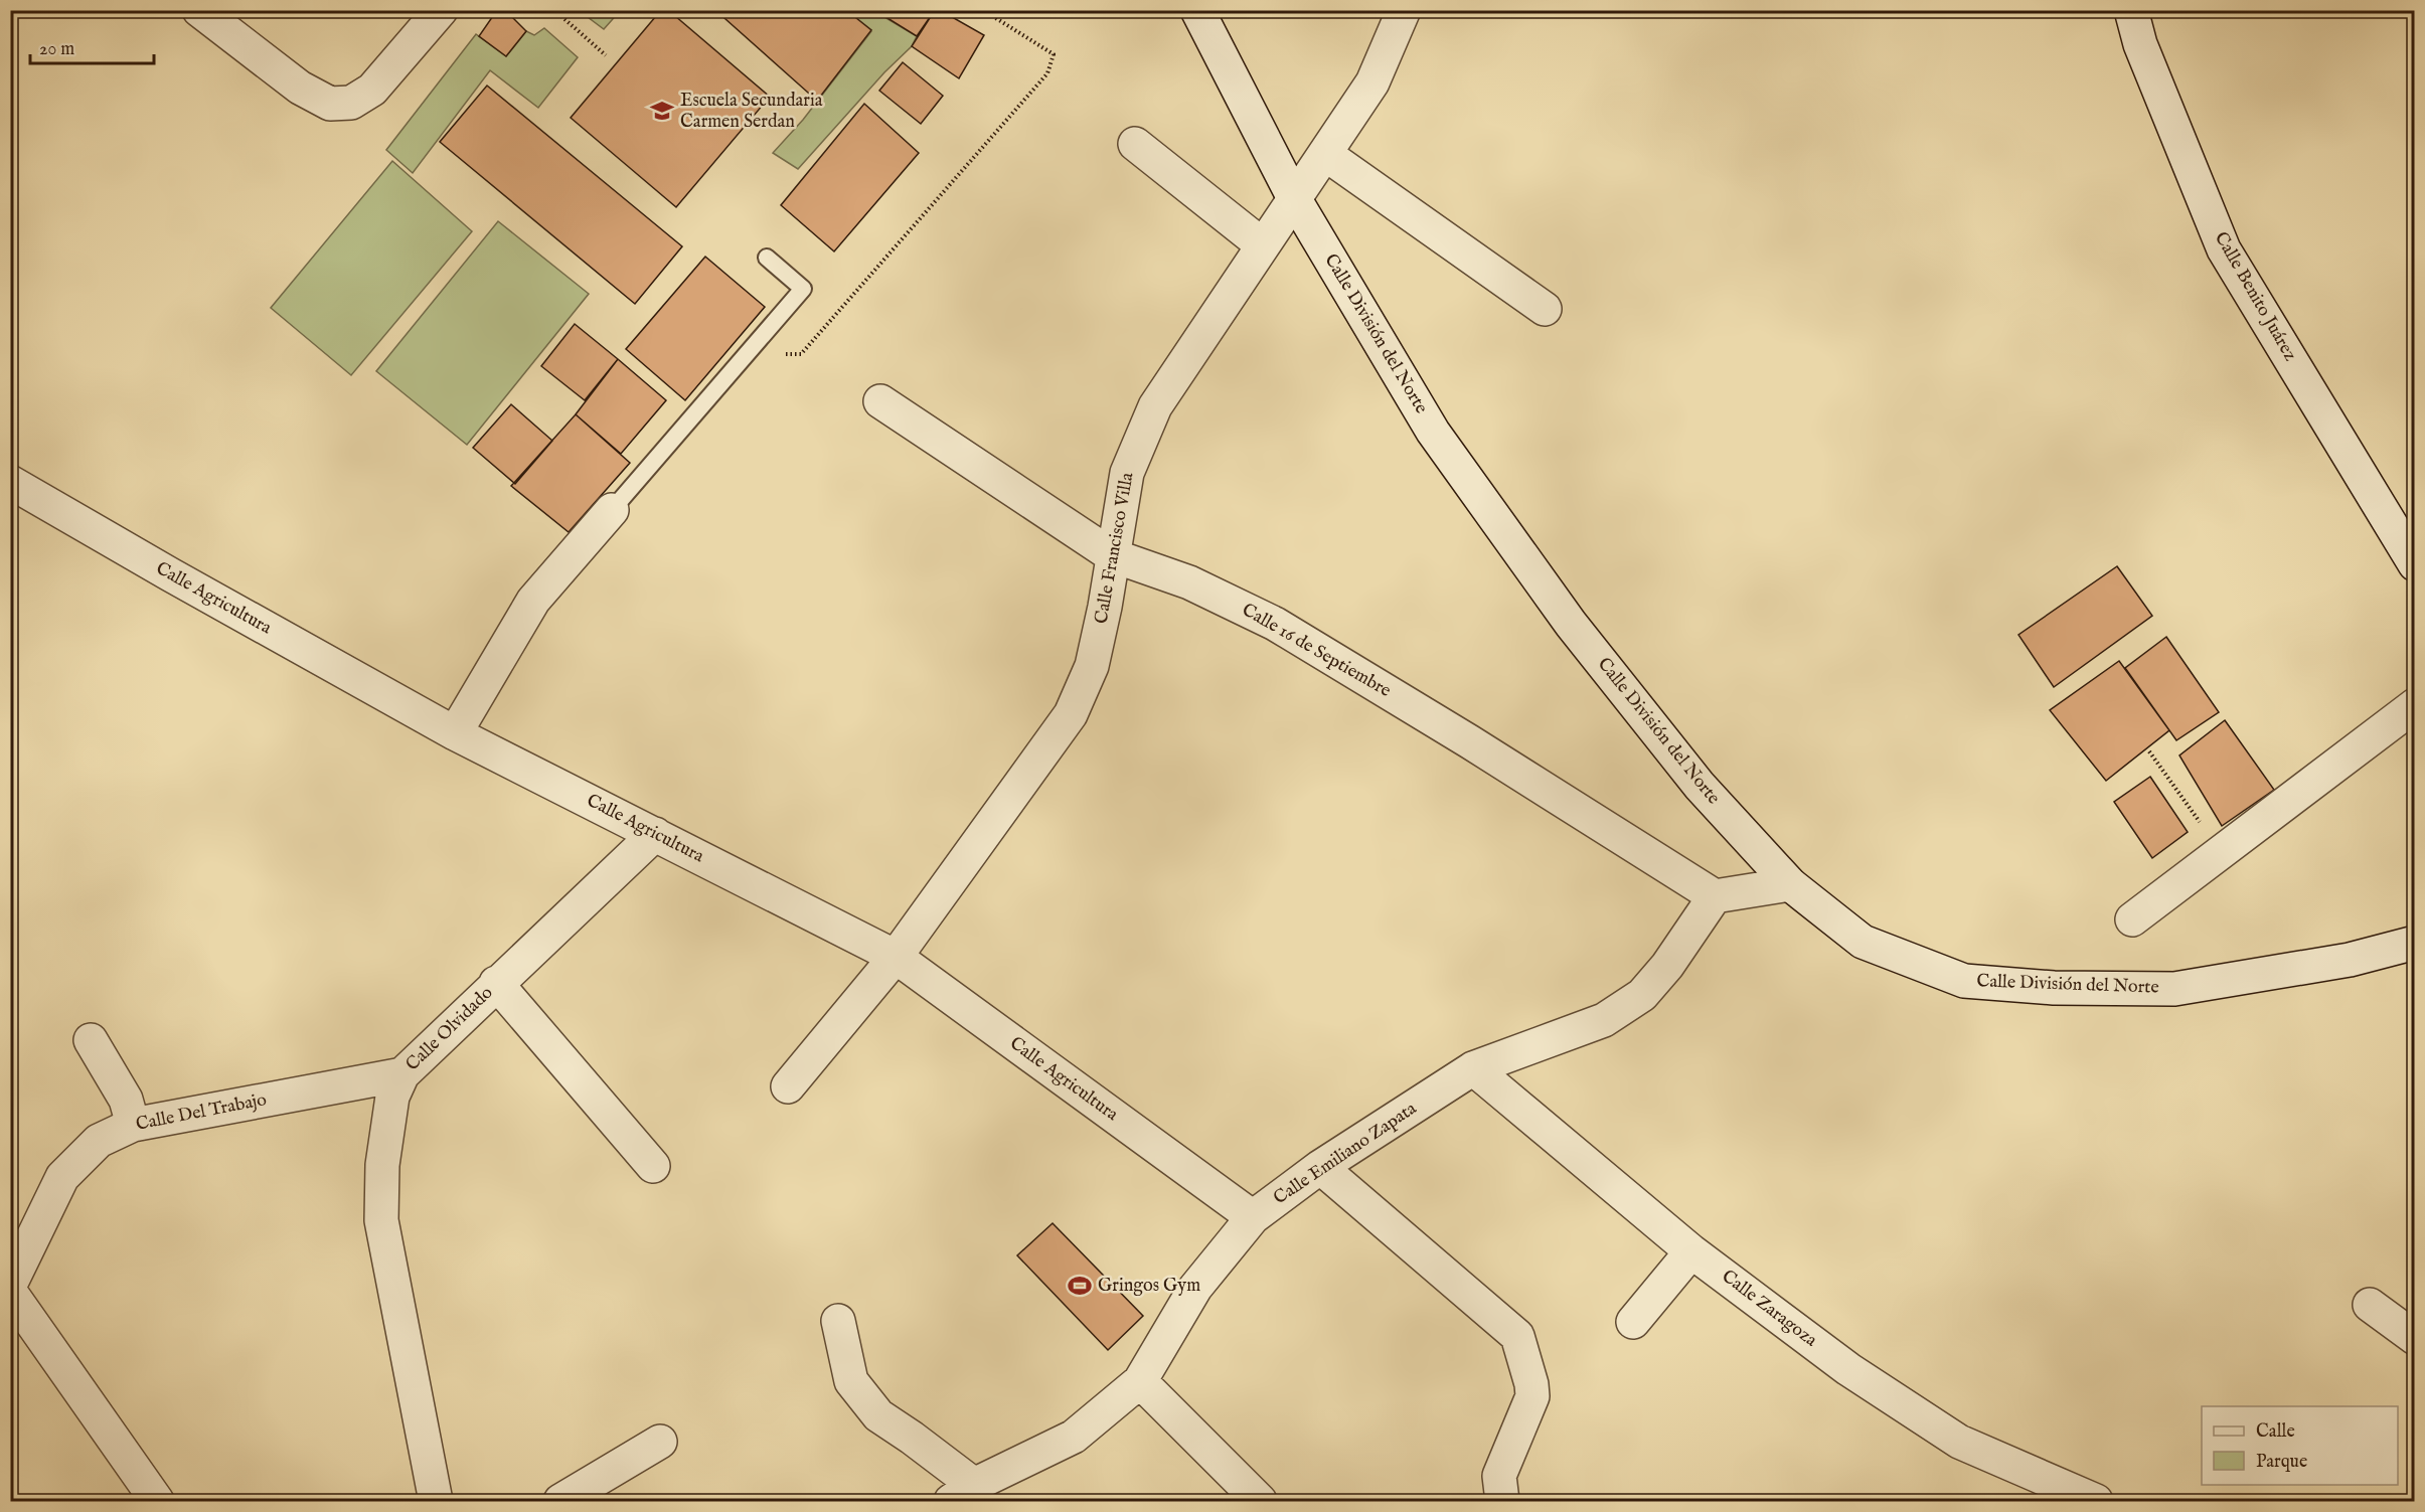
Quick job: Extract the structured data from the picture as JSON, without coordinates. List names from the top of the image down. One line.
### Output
{"streets":{"street":["Calle Benito Juárez","Calle División del Norte","Calle Francisco Villa","Calle Agricultura","Calle 16 de Septiembre","Calle Olvidado","Calle Del Trabajo","Calle Emiliano Zapata","Calle Zaragoza"]},"crossings":[["Calle División del Norte","Calle Francisco Villa"],["Calle Francisco Villa","Calle Agricultura"],["Calle Francisco Villa","Calle 16 de Septiembre"],["Calle Agricultura","Calle Olvidado"],["Calle Agricultura","Calle Emiliano Zapata"],["Calle 16 de Septiembre","Calle Emiliano Zapata"],["Calle Olvidado","Calle Del Trabajo"],["Calle Emiliano Zapata","Calle Zaragoza"]],"places":{"school or university":["Escuela Secundaria Carmen Serdan"],"sports":["Gringos Gym"]},"legend":["Calle","Parque"],"scale_bar":"20 m"}
